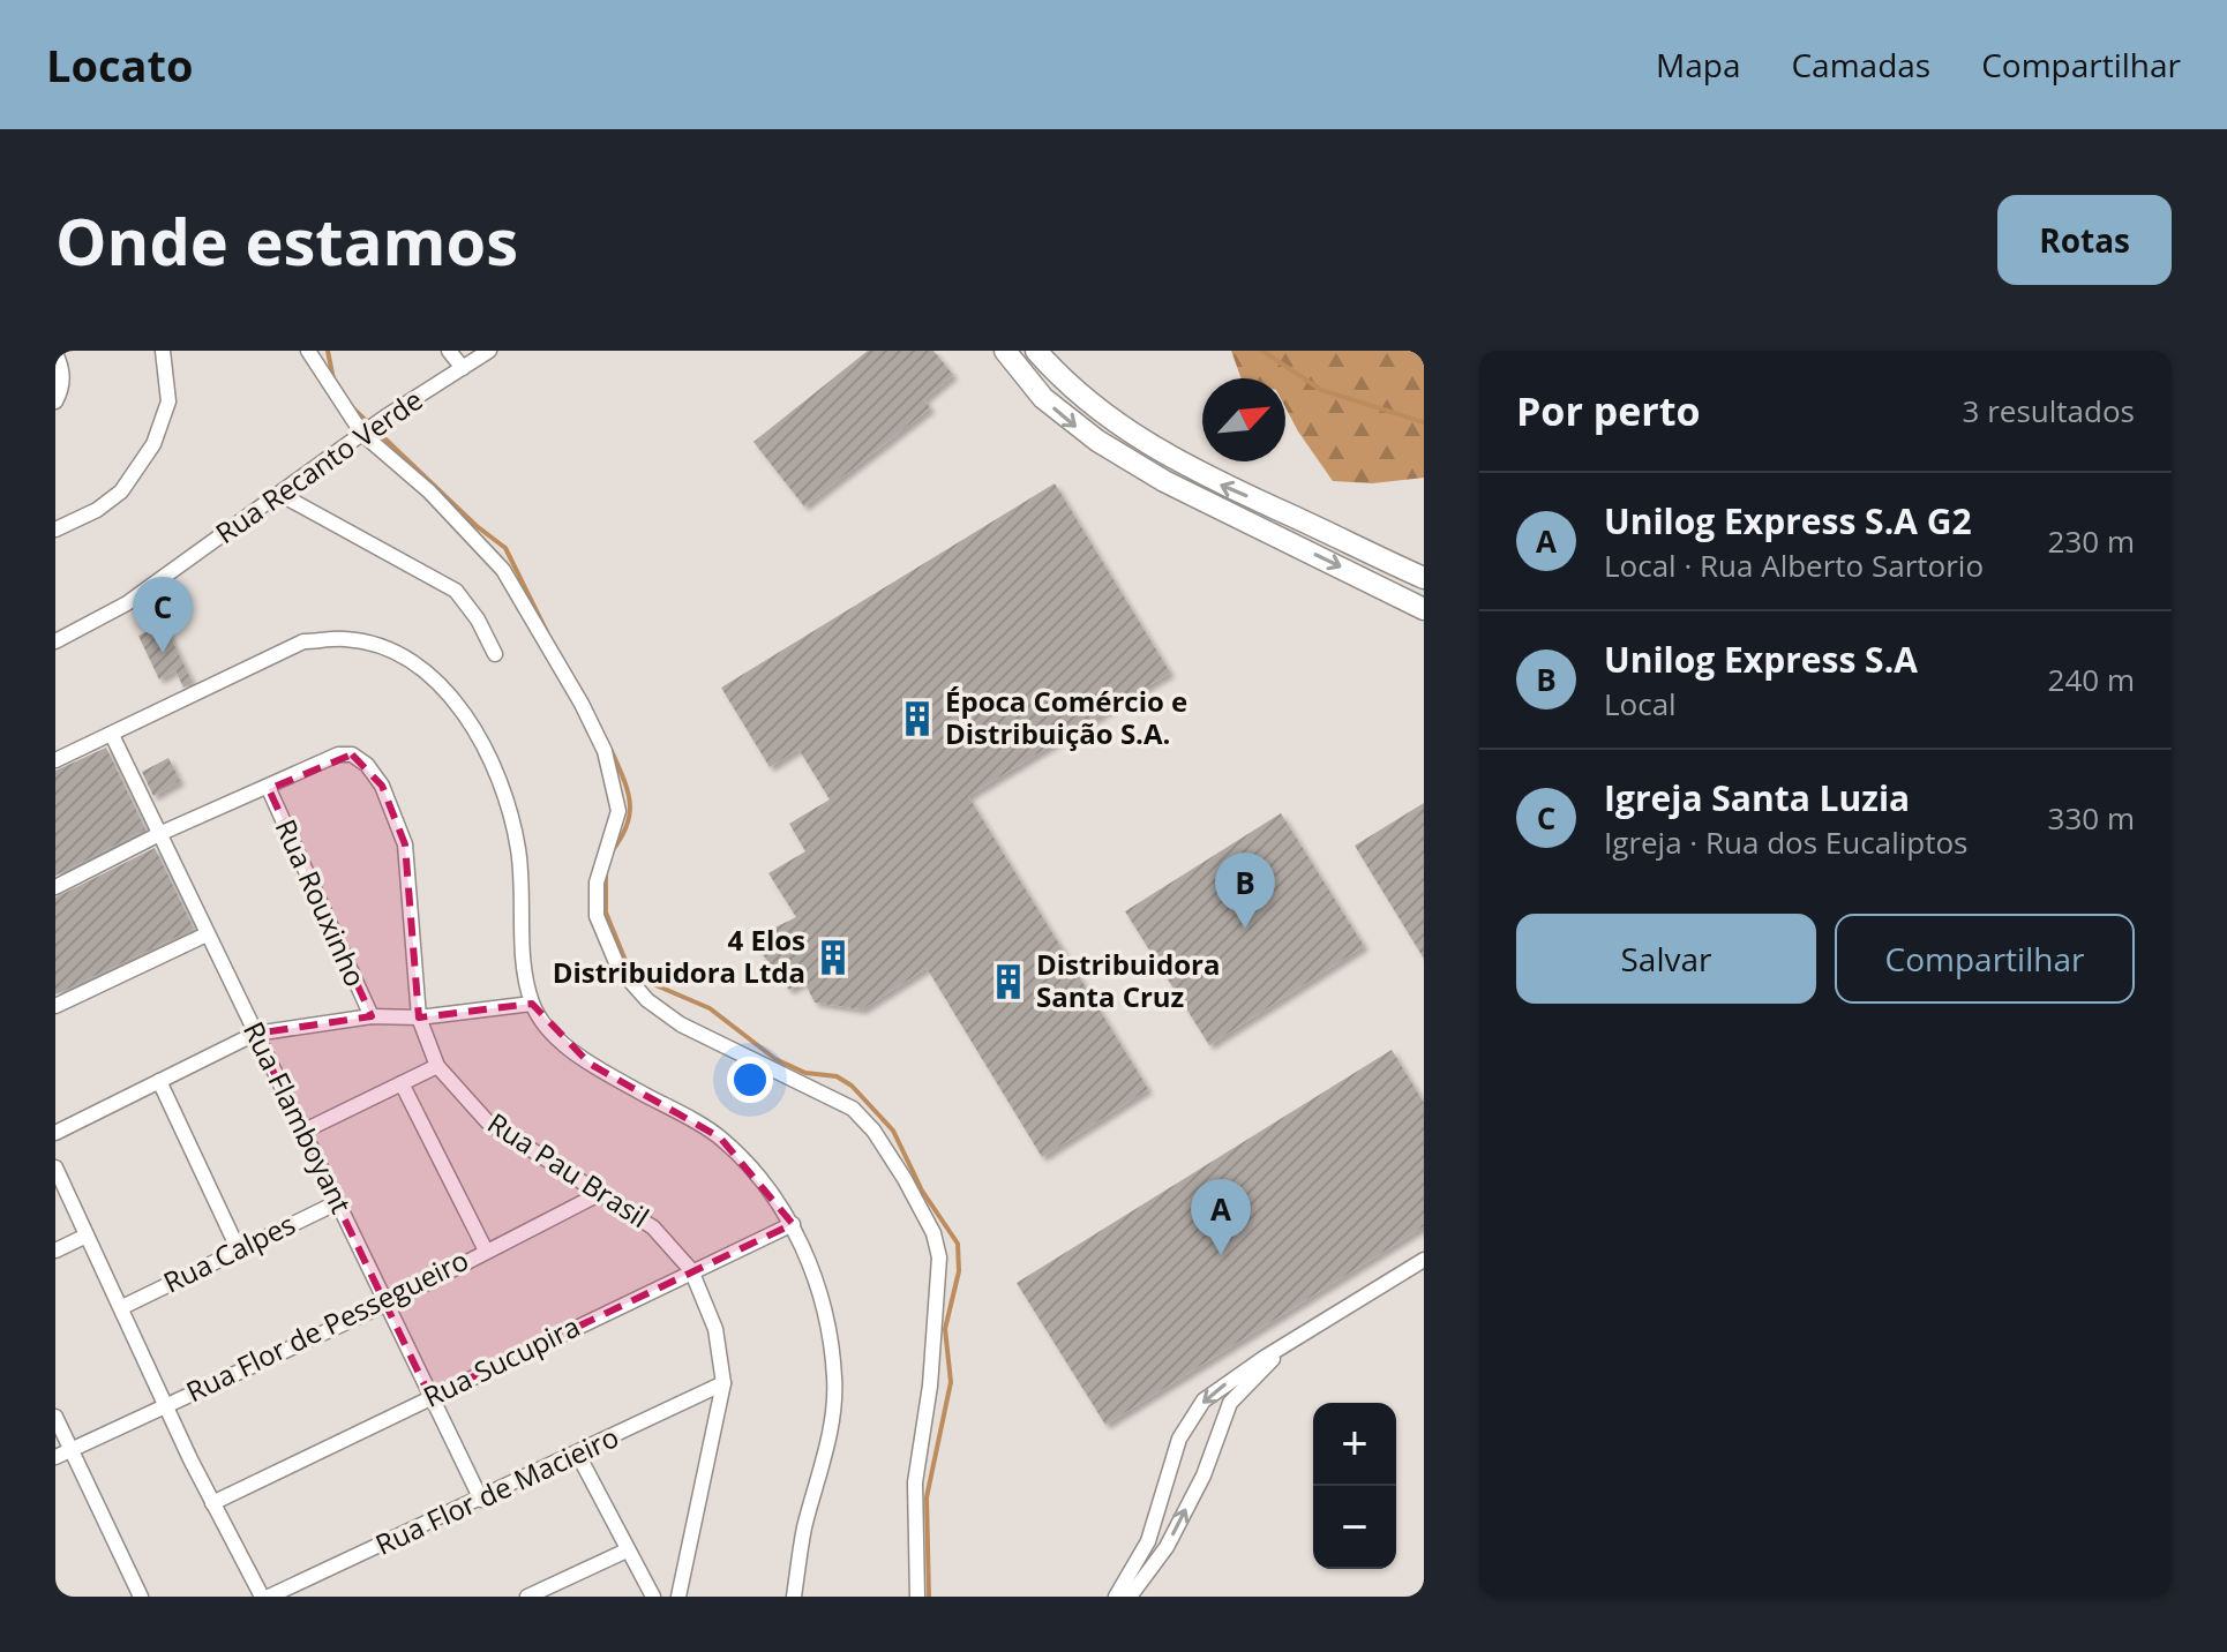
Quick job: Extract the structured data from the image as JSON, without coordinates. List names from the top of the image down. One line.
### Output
{"streets":{"street":["Rua Recanto Verde","Rua Rouxinho","Rua Flamboyant","Rua Pau Brasil","Rua Calpes","Rua Flor de Pessegueiro","Rua Sucupira","Rua Flor de Macieiro"]},"crossings":[["Rua Rouxinho","Rua Pau Brasil"],["Rua Flamboyant","Rua Pau Brasil"],["Rua Flamboyant","Rua Calpes"],["Rua Flamboyant","Rua Flor de Pessegueiro"],["Rua Flamboyant","Rua Sucupira"],["Rua Flamboyant","Rua Flor de Macieiro"],["Rua Pau Brasil","Rua Flor de Pessegueiro"],["Rua Pau Brasil","Rua Sucupira"],["Rua Pau Brasil","Rua Flor de Macieiro"]],"places":{"building":["Época Comércio e Distribuição S.A.","4 Elos Distribuidora Ltda","Distribuidora Santa Cruz"]},"north":"top right","page":{"header":"Locato","nav":["Mapa","Camadas","Compartilhar"],"buttons":["Rotas",["Salvar","Compartilhar"]],"title":"Onde estamos","heading":["Por perto","3 resultados"],"list":[{"mark":"A","name":"Unilog Express S.A G2","note":"Local · Rua Alberto Sartorio","value":"230 m"},{"mark":"B","name":"Unilog Express S.A","note":"Local","value":"240 m"},{"mark":"C","name":"Igreja Santa Luzia","note":"Igreja · Rua dos Eucaliptos","value":"330 m"}],"pins":["C","B","A"],"map_buttons":["+","−"]}}
